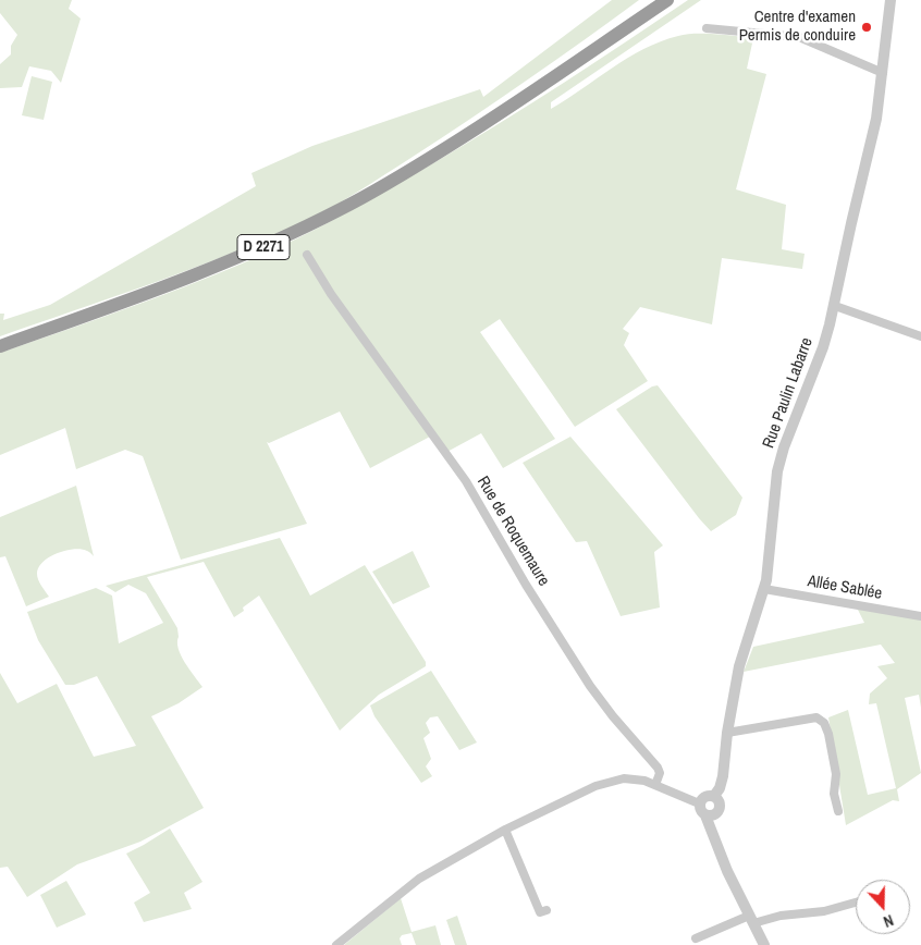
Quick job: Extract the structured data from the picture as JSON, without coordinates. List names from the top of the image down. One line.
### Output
{"streets":{"highway":["D 2271"],"street":["Rue Paulin Labarre","Rue de Roquemaure","Allée Sablée"]},"crossings":[["Rue Paulin Labarre","Allée Sablée"]],"places":["Centre d'examen Permis de conduire"],"north":"bottom"}
